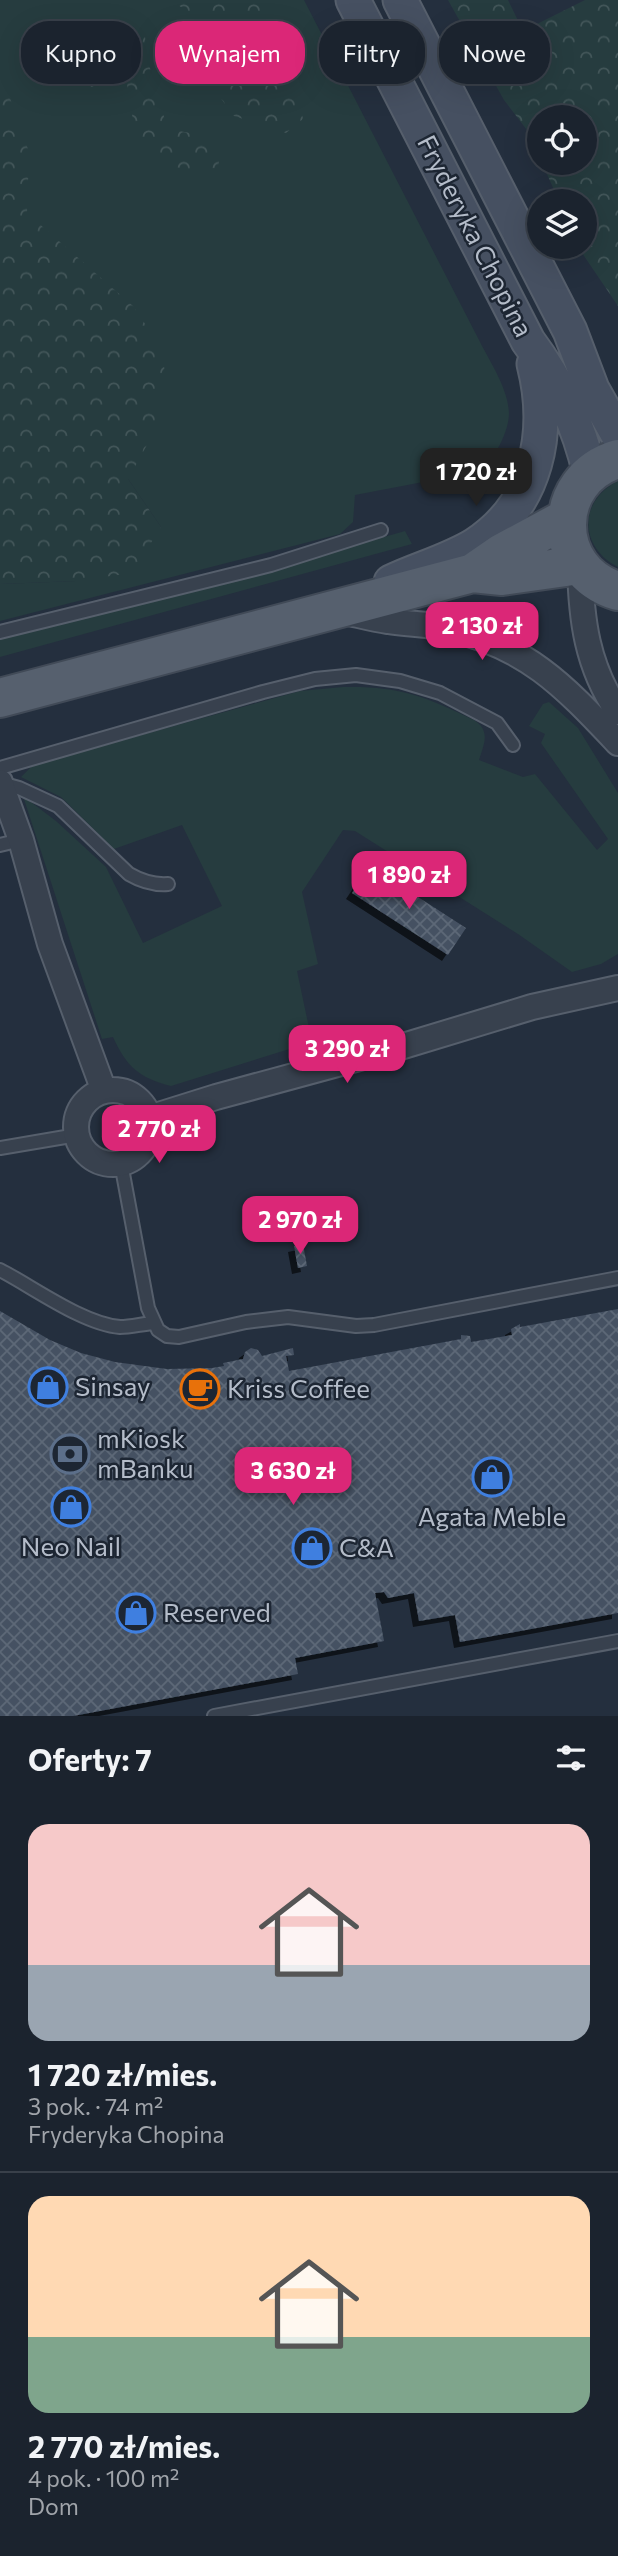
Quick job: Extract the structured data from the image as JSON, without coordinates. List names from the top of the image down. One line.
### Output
{"streets":{"main road":["Fryderyka Chopina"]},"places":{"shop":["Sinsay","Agata Meble","Neo Nail","C&A","Reserved"],"cafe":["Kriss Coffee"],"bank":["mKiosk mBanku"]},"page":{"chip":["Kupno","Wynajem","Filtry","Nowe"],"price":["1 720 zł","2 130 zł","1 890 zł","3 290 zł","2 770 zł","2 970 zł","3 630 zł"],"heading":"Oferty: 7","list":[{"name":"1 720 zł/mies.","note":"3 pok. · 74 m² · Fryderyka Chopina"},{"name":"2 770 zł/mies.","note":"4 pok. · 100 m² · Dom"}]}}
